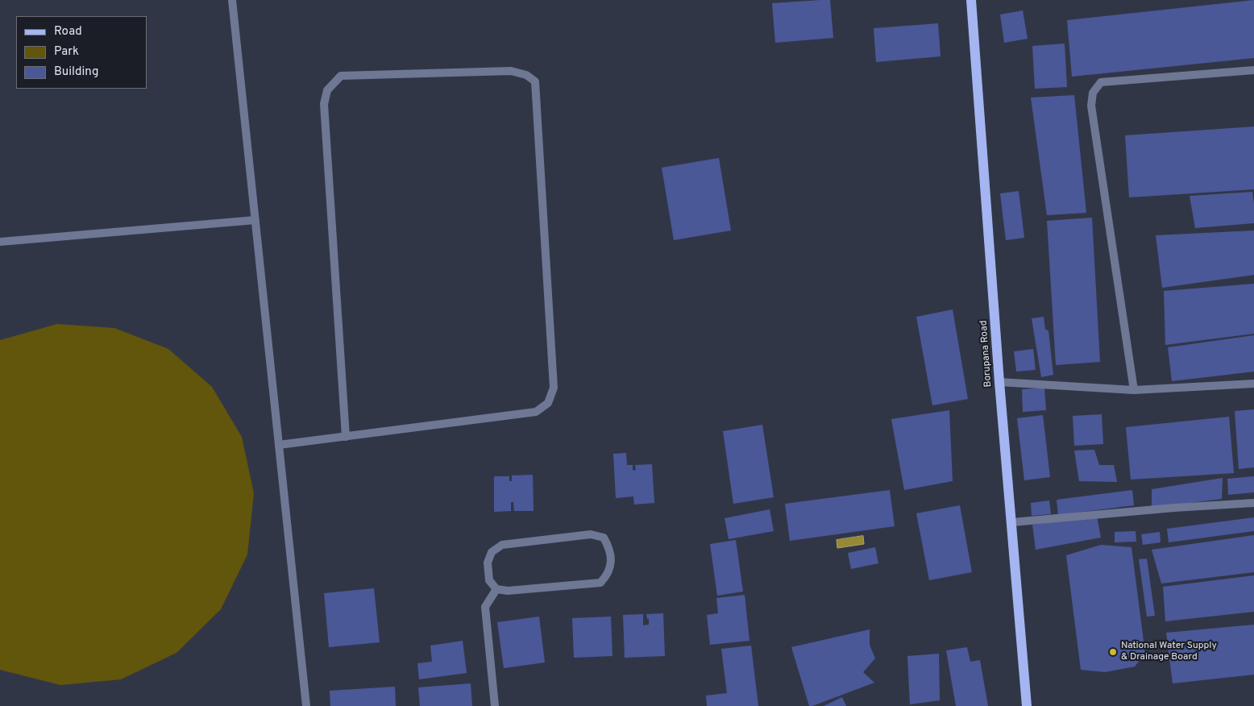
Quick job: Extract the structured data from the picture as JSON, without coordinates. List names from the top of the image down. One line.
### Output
{"streets":{"main road":["Borupana Road"]},"places":["National Water Supply & Drainage Board"],"legend":["Road","Park","Building"]}
